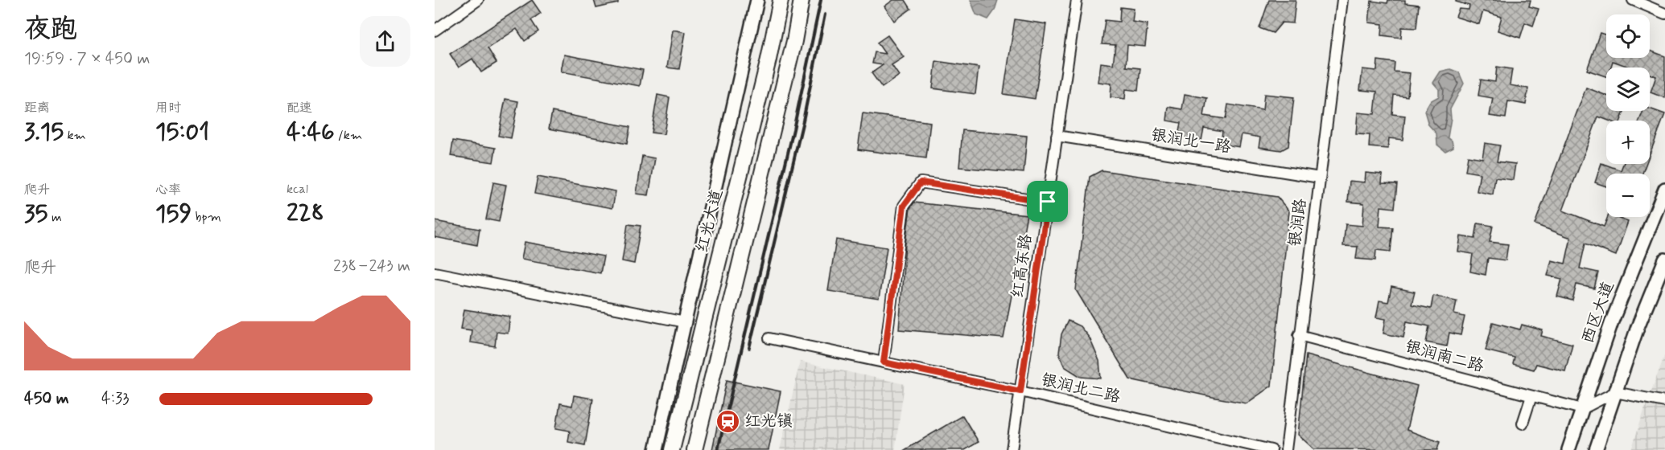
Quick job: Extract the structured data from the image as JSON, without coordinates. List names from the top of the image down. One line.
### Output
{"streets":{"highway":["红光大道"],"main road":["西区大道"],"street":["银润北一路","银润路","红高东路","银润南二路","银润北二路"]},"crossings":[["银润北一路","银润路"],["银润北一路","红高东路"],["银润路","银润南二路"],["红高东路","银润北二路"],["西区大道","银润南二路"]],"places":{"station":["红光镇"]},"page":{"heading":["夜跑","19:59 · 7 × 450 m"],"map_buttons":["+","−"],"stats":[["距离","3.15 km"],["用时","15:01"],["配速","4:46 /km"],["爬升","35 m"],["心率","159 bpm"],["kcal","228"]],"chart":["爬升","238–243 m"],"list":[{"name":"450 m","note":"4:33"}]}}
